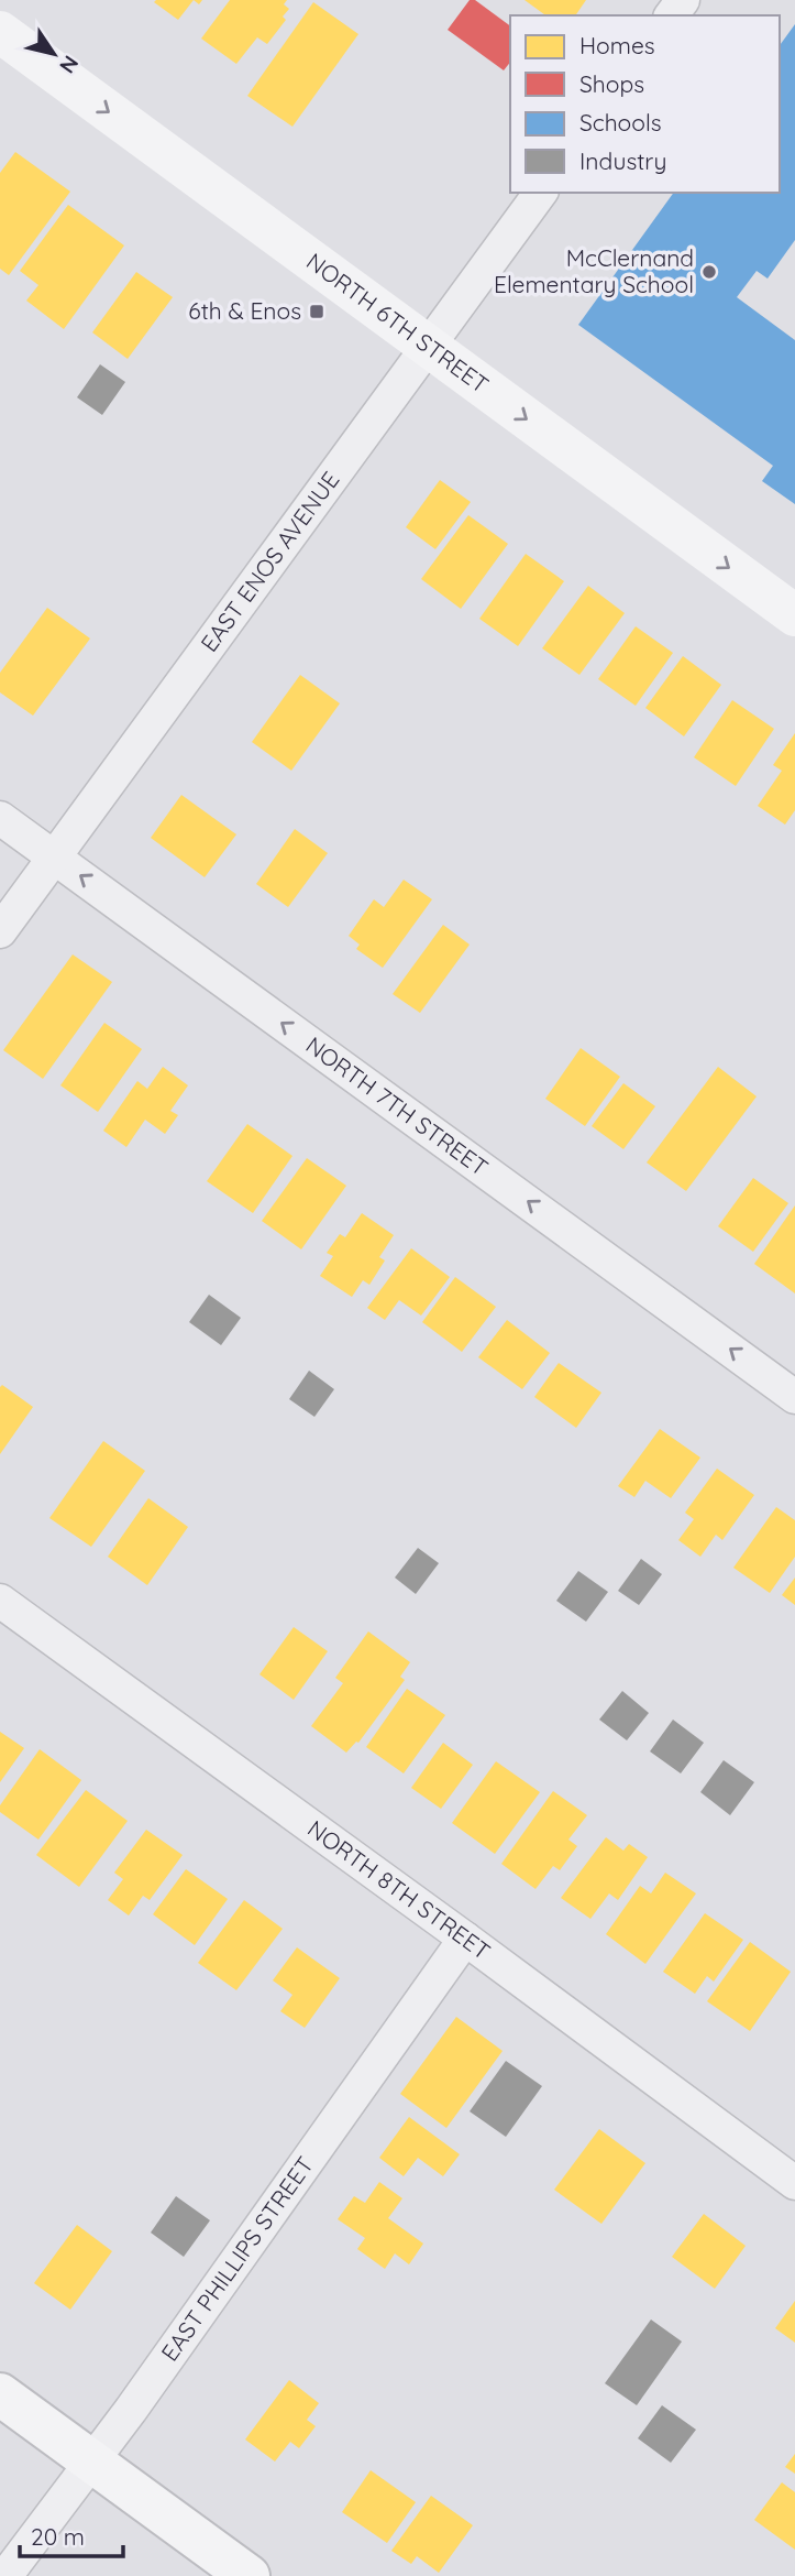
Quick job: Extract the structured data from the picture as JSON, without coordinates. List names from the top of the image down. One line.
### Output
{"streets":{"main road":["NORTH 6TH STREET"],"street":["EAST ENOS AVENUE","NORTH 7TH STREET","NORTH 8TH STREET","EAST PHILLIPS STREET"]},"crossings":[["NORTH 6TH STREET","EAST ENOS AVENUE"],["EAST ENOS AVENUE","NORTH 7TH STREET"],["NORTH 8TH STREET","EAST PHILLIPS STREET"]],"one_way":["NORTH 6TH STREET","NORTH 7TH STREET"],"places":{"other":["McClernand Elementary School"],"transit":["6th & Enos"]},"legend":["Homes","Shops","Schools","Industry"],"scale_bar":"20 m","north":"bottom right"}
